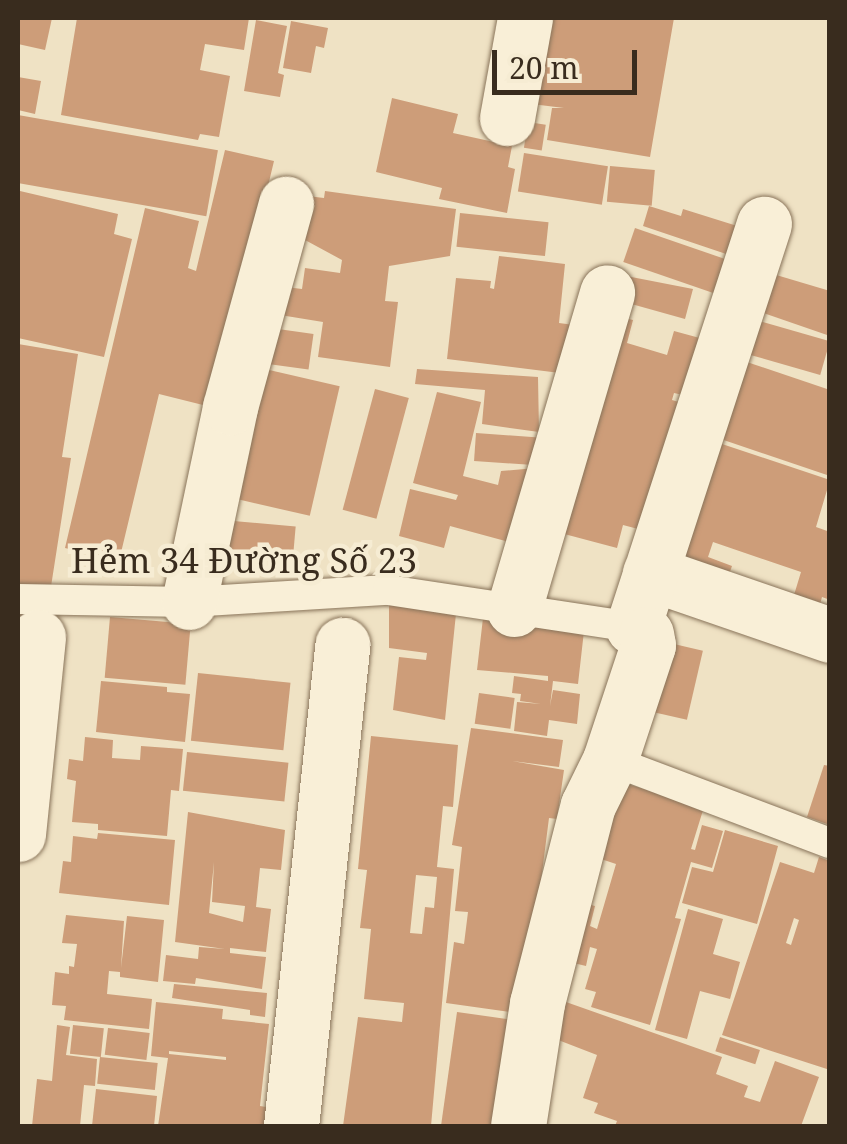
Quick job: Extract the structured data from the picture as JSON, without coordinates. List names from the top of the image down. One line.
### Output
{"streets":{"lane":["Hẻm 34 Đường Số 23"]},"scale_bar":"20 m"}
